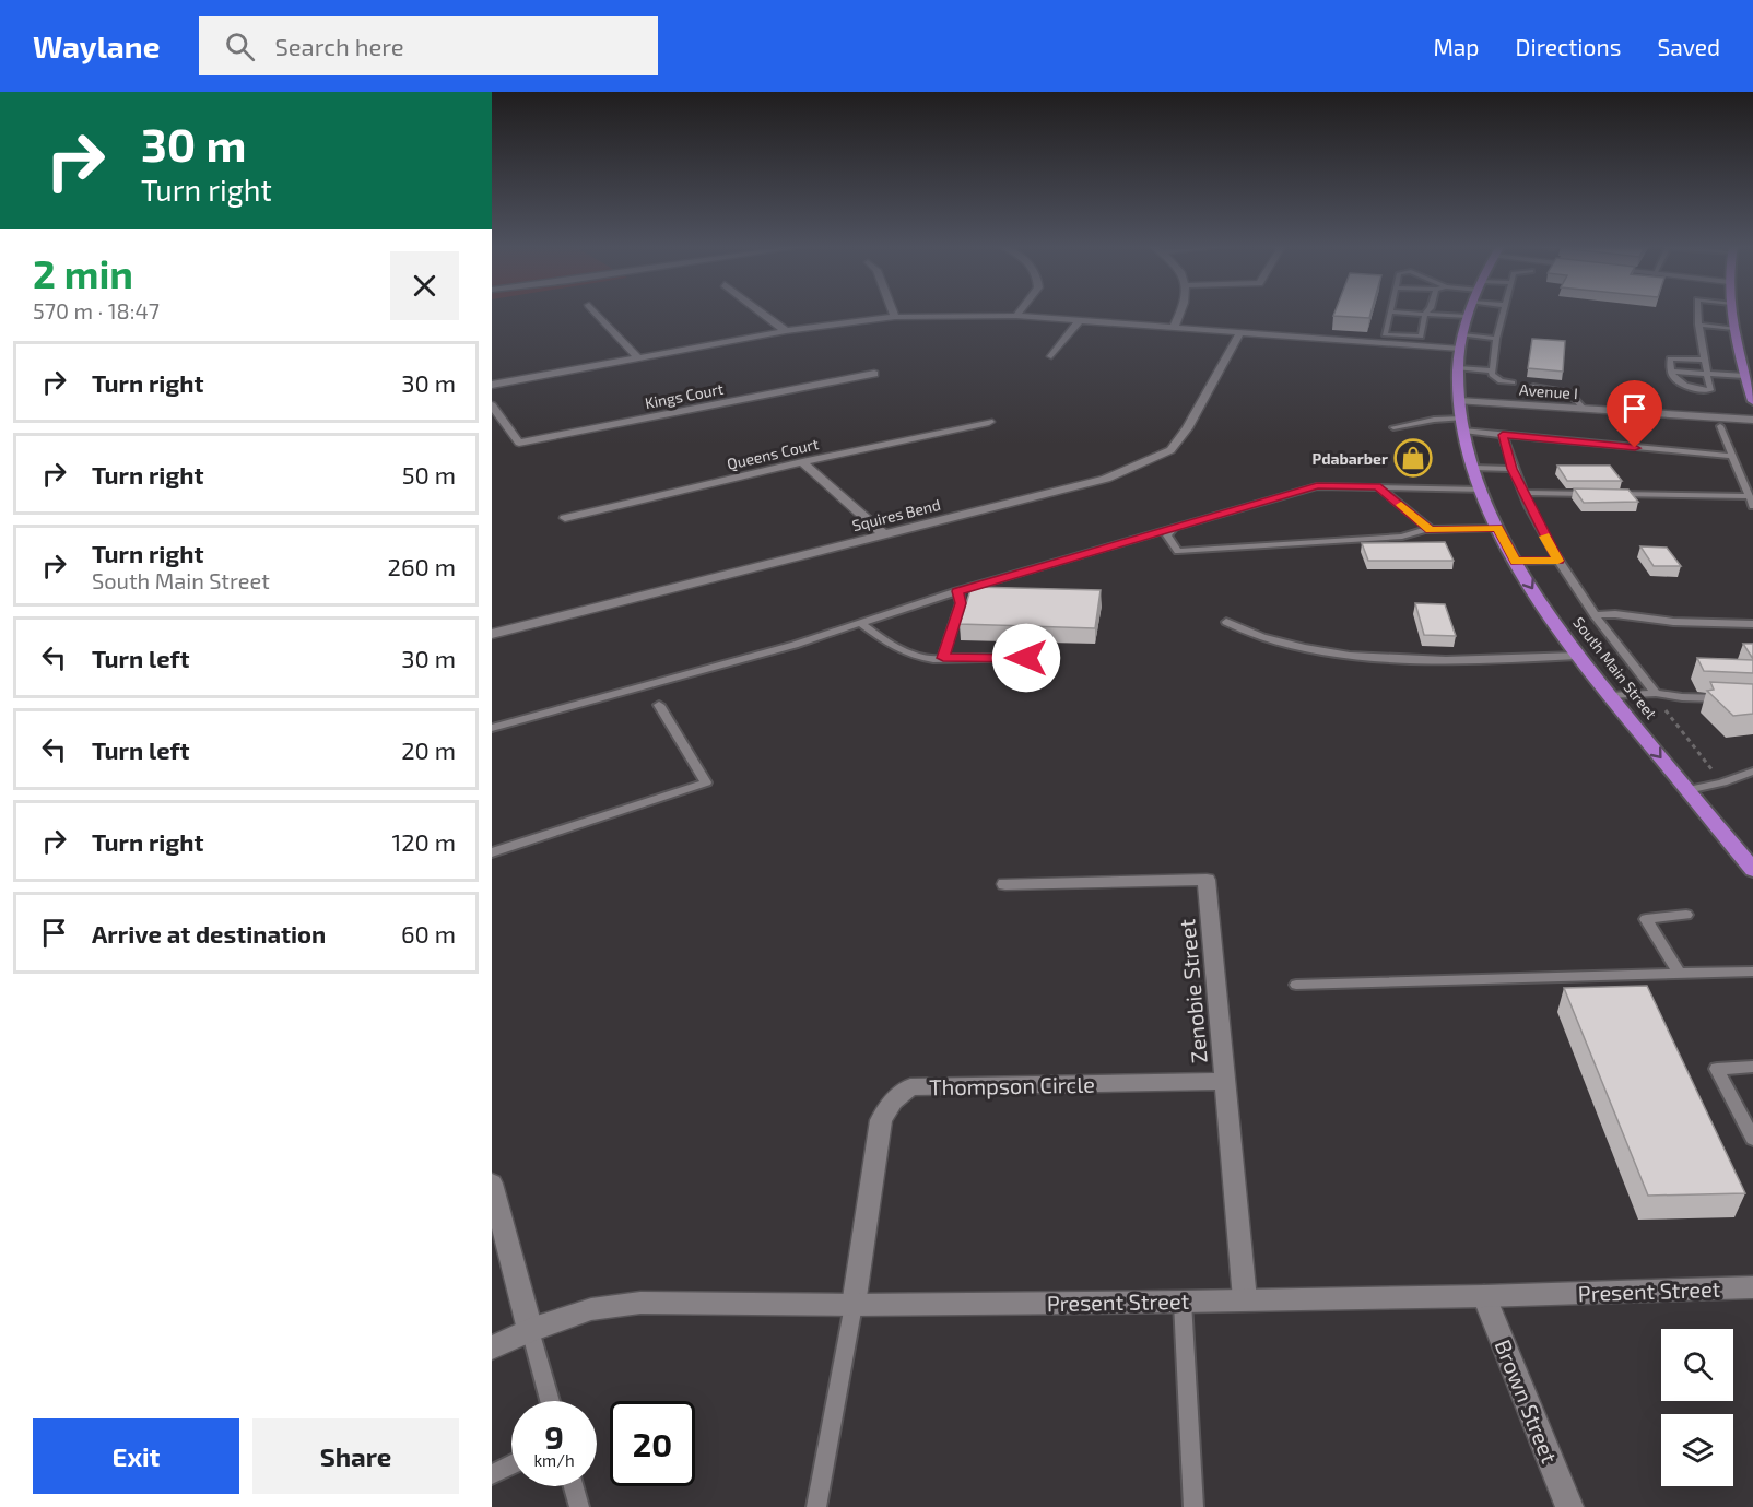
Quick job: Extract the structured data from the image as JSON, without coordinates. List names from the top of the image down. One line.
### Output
{"streets":{"highway":["South Main Street"],"street":["Avenue I","Kings Court","Queens Court","Squires Bend","Zenobie Street","Thompson Circle","Present Street","Brown Street"]},"crossings":[["Avenue I","South Main Street"],["Zenobie Street","Thompson Circle"],["Zenobie Street","Present Street"],["Thompson Circle","Present Street"],["Present Street","Brown Street"]],"one_way":["South Main Street"],"places":{"shop":["Pdabarber"]},"page":{"header":"Waylane","search":"Search here","nav":["Map","Directions","Saved"],"turn":["30 m","Turn right"],"heading":["2 min","570 m · 18:47"],"list":[{"name":"Turn right","value":"30 m"},{"name":"Turn right","value":"50 m"},{"name":"Turn right","note":"South Main Street","value":"260 m"},{"name":"Turn left","value":"30 m"},{"name":"Turn left","value":"20 m"},{"name":"Turn right","value":"120 m"},{"name":"Arrive at destination","value":"60 m"}],"speed":"9 km/h","limit":"20","buttons":["Exit","Share"]}}
